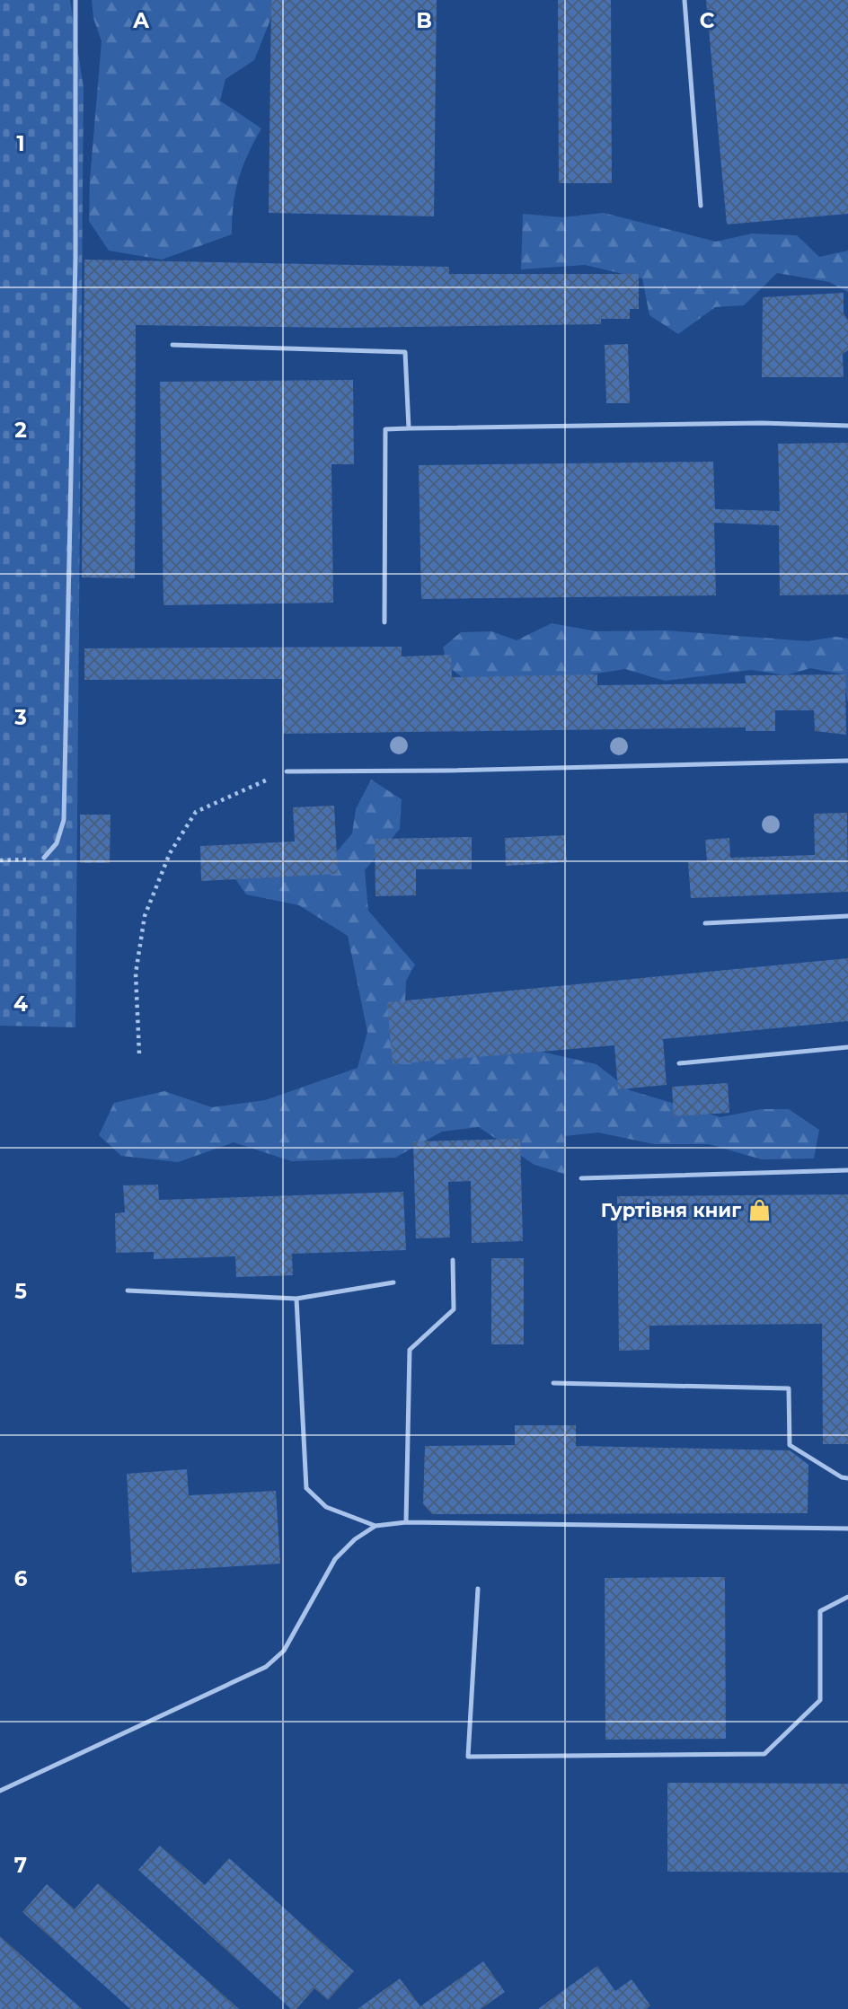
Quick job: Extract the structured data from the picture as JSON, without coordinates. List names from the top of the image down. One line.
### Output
{"places":{"shop":["Гуртівня книг"]},"grid":{"columns":["A","B","C"],"rows":["1","2","3","4","5","6","7"]}}
